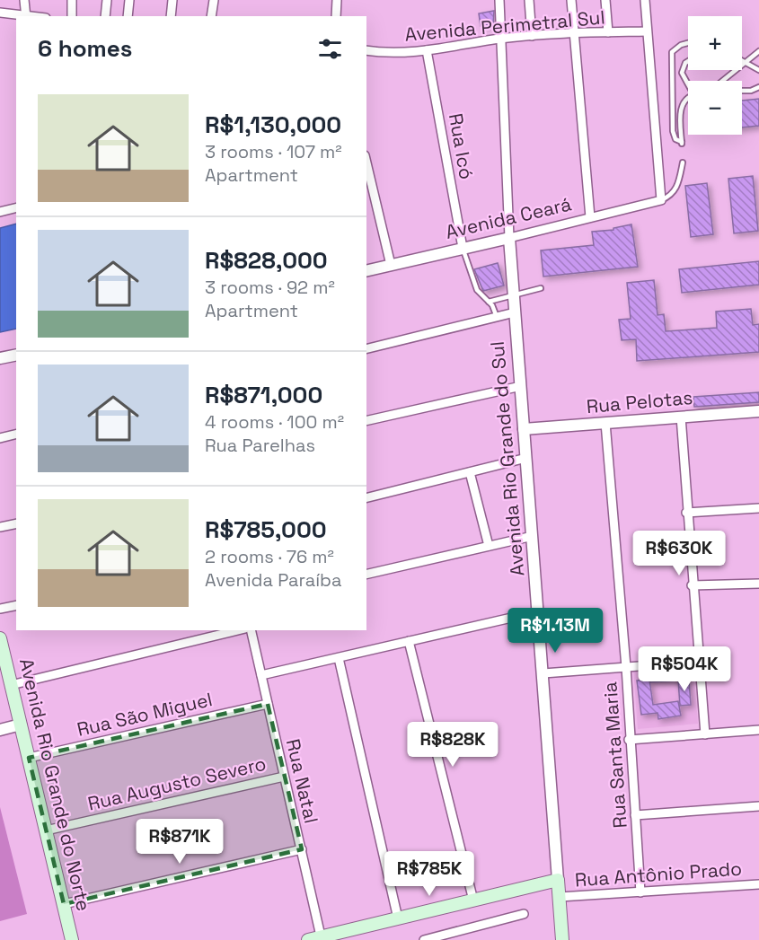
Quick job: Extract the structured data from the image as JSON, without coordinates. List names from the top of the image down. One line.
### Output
{"streets":{"main road":["Avenida Rio Grande do Sul","Avenida Rio Grande do Norte"],"street":["Avenida Perimetral Sul","Rua Icó","Avenida Ceará","Rua Pelotas","Rua São Miguel","Rua Santa Maria","Rua Natal","Rua Augusto Severo","Rua Antônio Prado"]},"crossings":[["Avenida Perimetral Sul","Rua Icó"],["Avenida Perimetral Sul","Avenida Rio Grande do Sul"],["Rua Icó","Avenida Ceará"],["Avenida Ceará","Avenida Rio Grande do Sul"],["Rua Pelotas","Avenida Rio Grande do Sul"],["Rua Pelotas","Rua Santa Maria"],["Avenida Rio Grande do Sul","Rua Antônio Prado"],["Rua São Miguel","Rua Natal"],["Rua São Miguel","Avenida Rio Grande do Norte"],["Rua Santa Maria","Rua Antônio Prado"],["Rua Natal","Rua Augusto Severo"],["Rua Augusto Severo","Avenida Rio Grande do Norte"]],"page":{"map_buttons":["+","−"],"heading":"6 homes","list":[{"name":"R$1,130,000","note":"3 rooms · 107 m² · Apartment"},{"name":"R$828,000","note":"3 rooms · 92 m² · Apartment"},{"name":"R$871,000","note":"4 rooms · 100 m² · Rua Parelhas"},{"name":"R$785,000","note":"2 rooms · 76 m² · Avenida Paraíba"}],"price":["R$630K","R$1.13M","R$504K","R$828K","R$871K","R$785K"]}}
